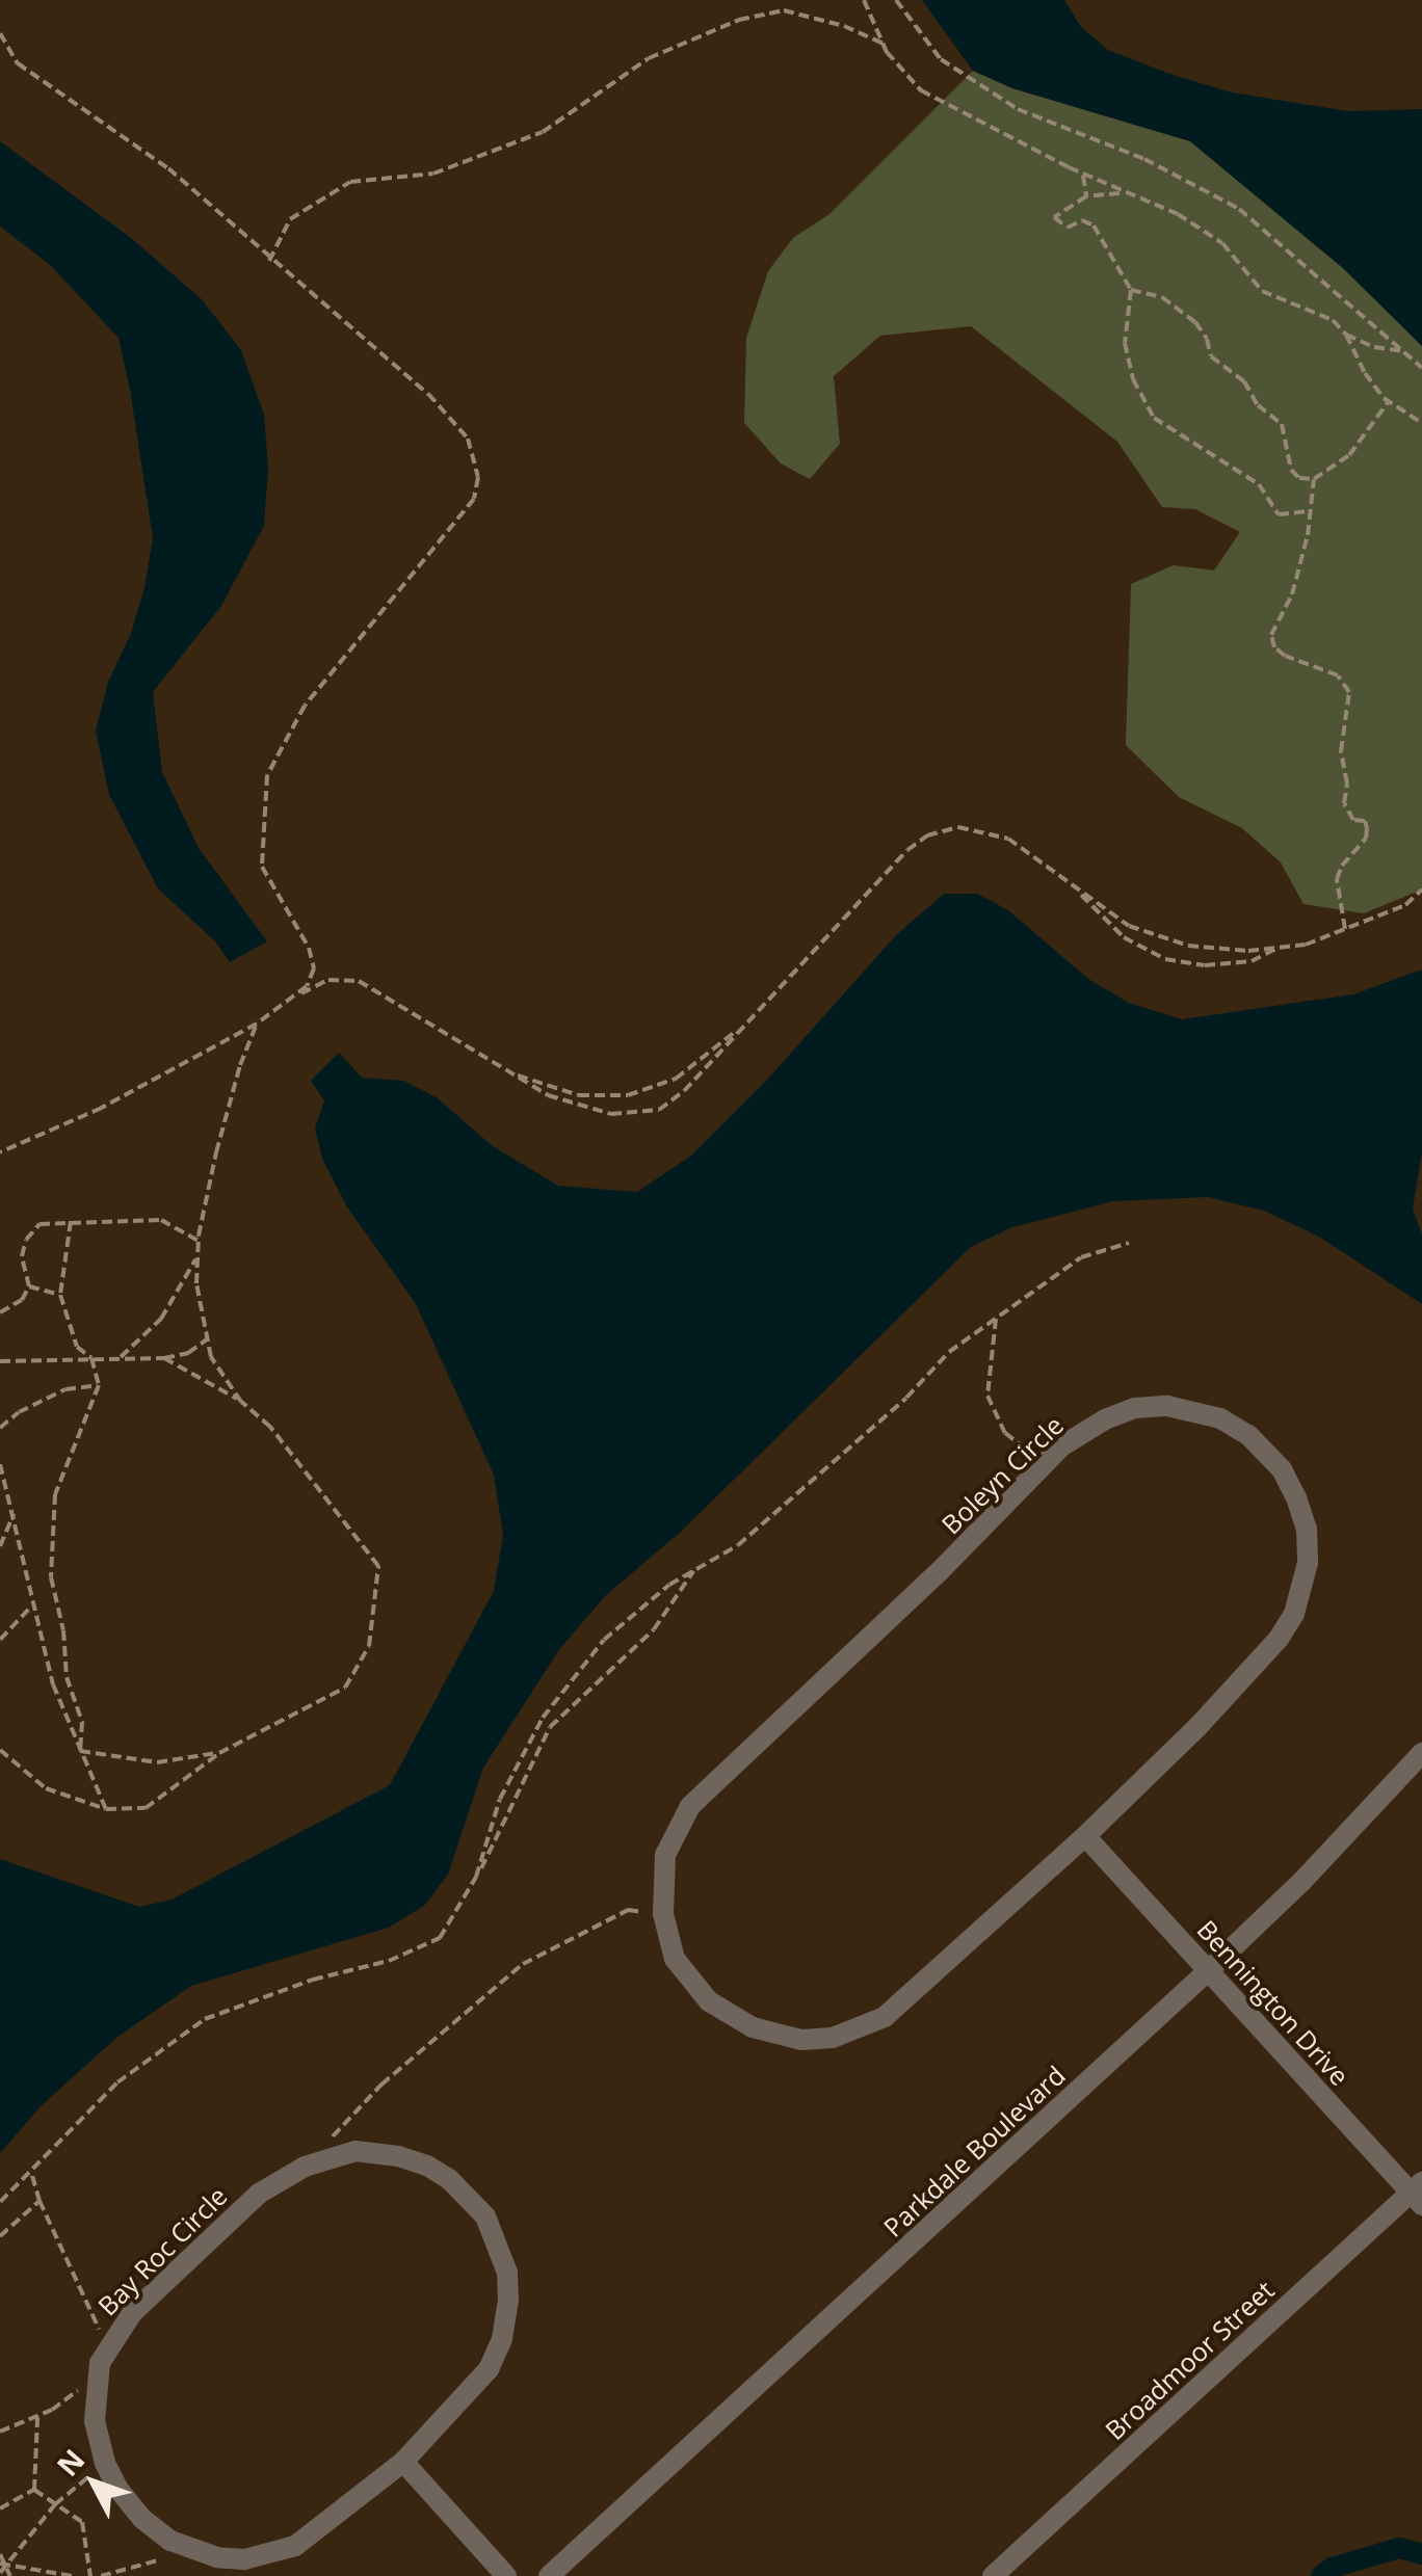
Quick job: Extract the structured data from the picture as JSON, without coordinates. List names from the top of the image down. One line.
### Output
{"streets":{"street":["Boleyn Circle","Bennington Drive","Parkdale Boulevard","Bay Roc Circle","Broadmoor Street"]},"crossings":[["Boleyn Circle","Bennington Drive"],["Bennington Drive","Parkdale Boulevard"],["Bennington Drive","Broadmoor Street"]],"north":"top left"}
